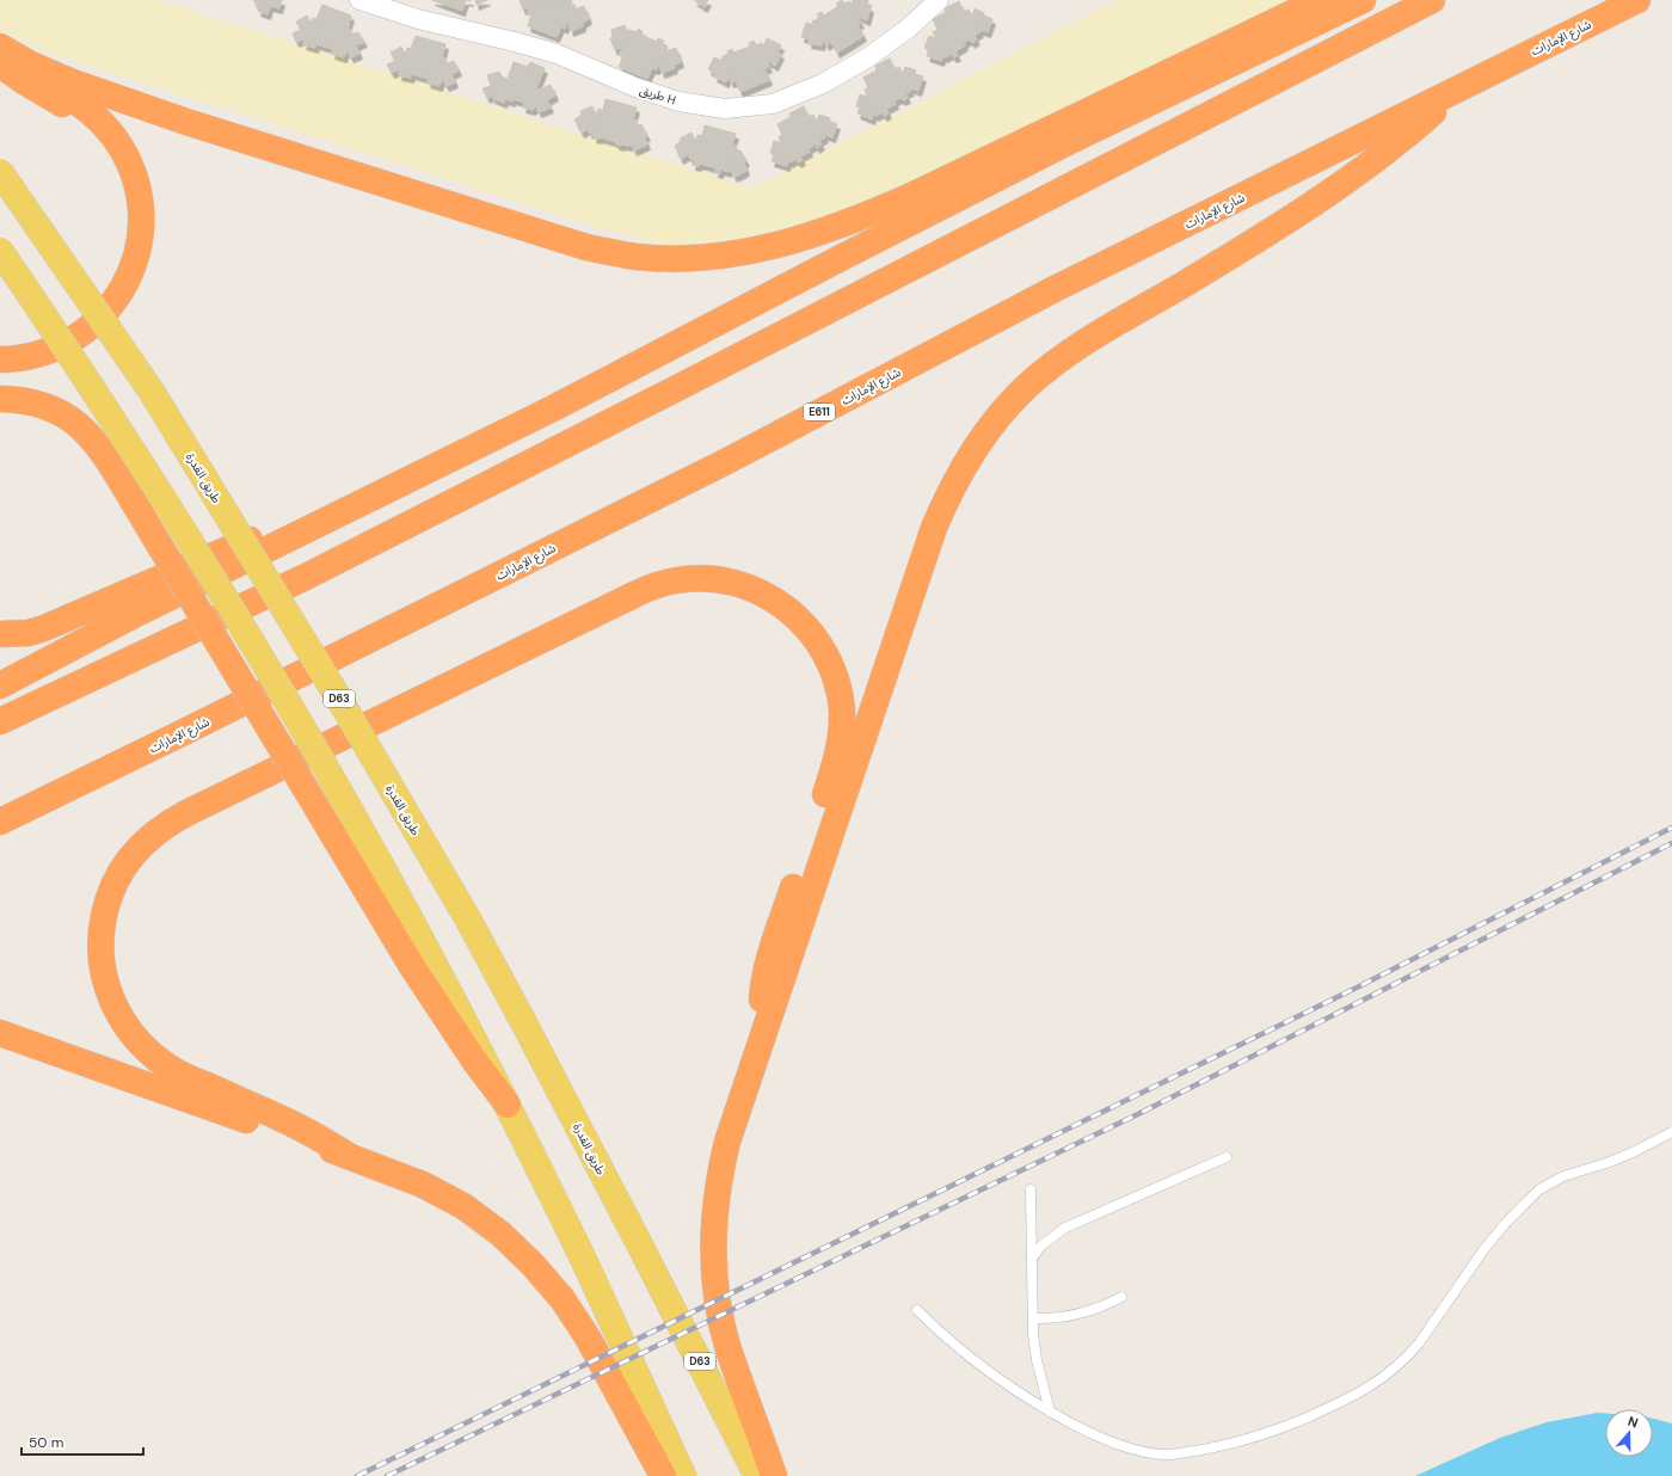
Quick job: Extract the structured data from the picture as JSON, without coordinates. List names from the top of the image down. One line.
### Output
{"streets":{"highway":["شارع الإمارات","E611"],"main road":["طريق القدرة","D63"],"street":["طريق H"]},"scale_bar":"50 m","north":"top"}
